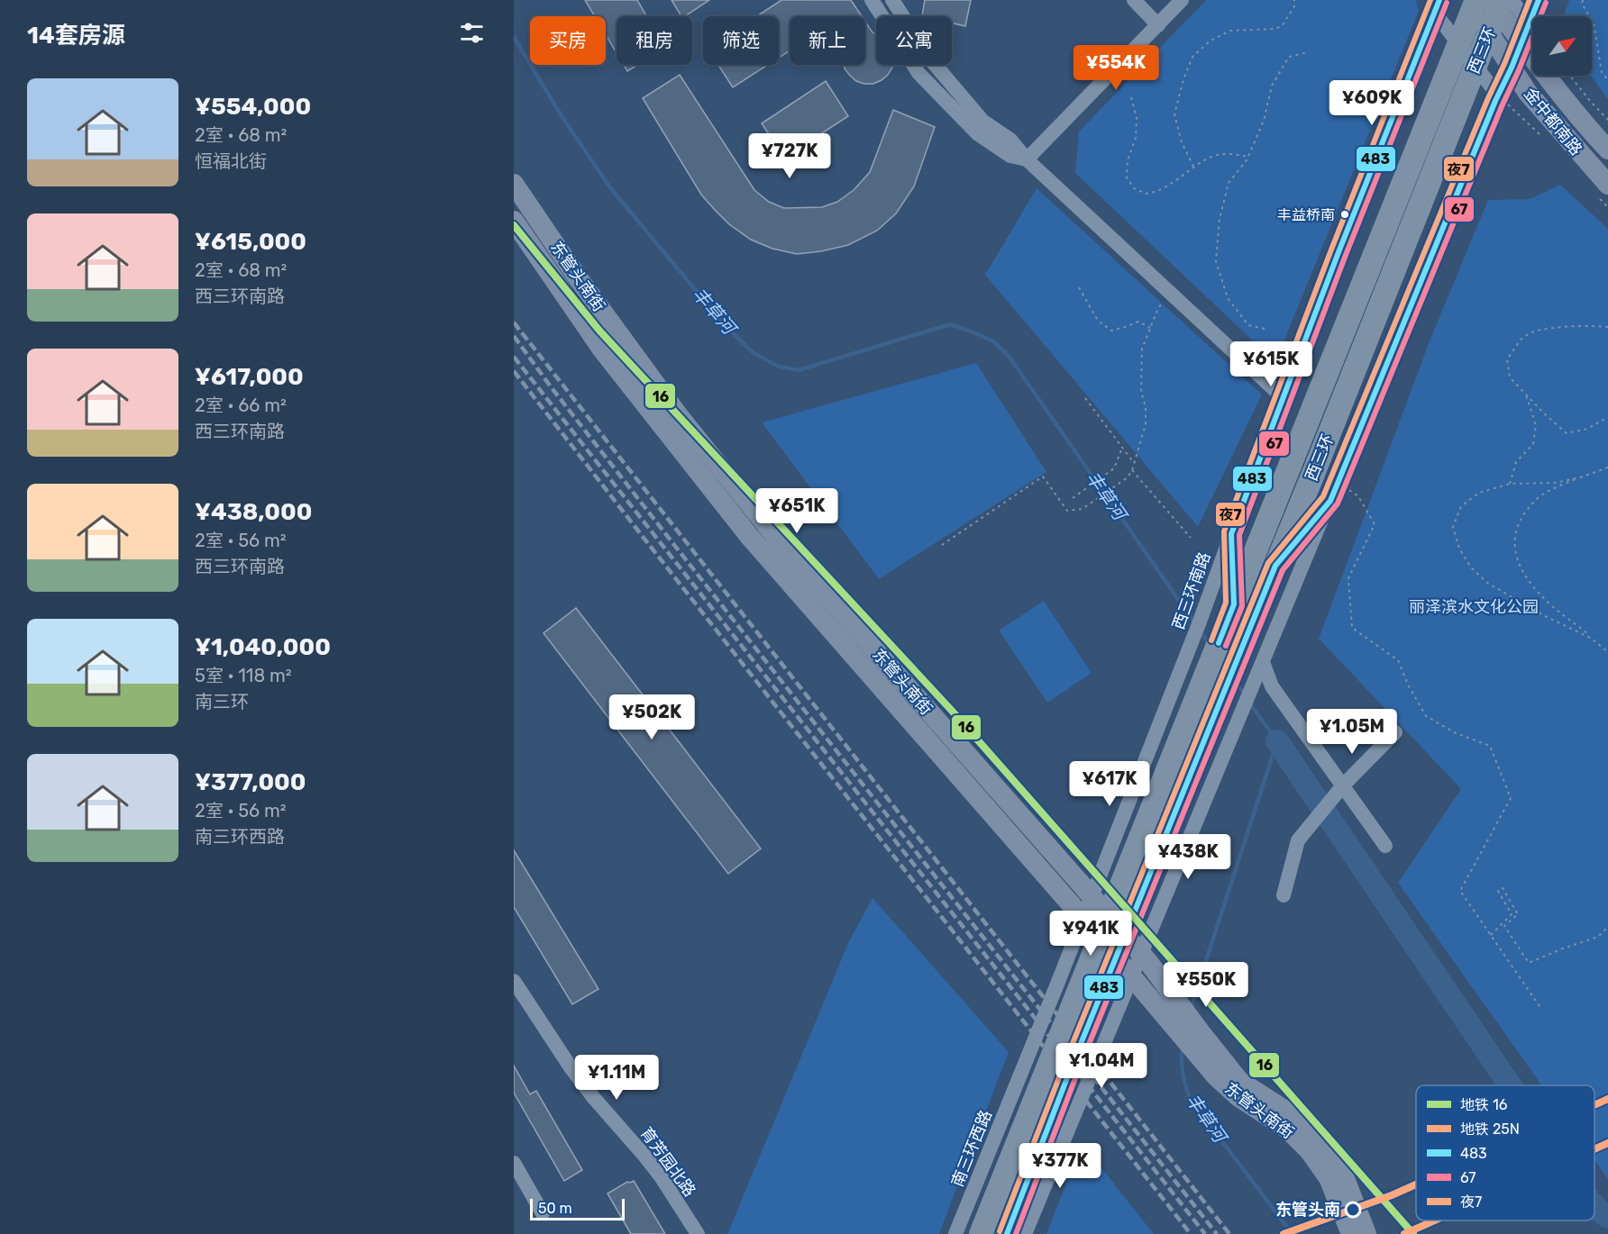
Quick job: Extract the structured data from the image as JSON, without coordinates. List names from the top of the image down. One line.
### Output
{"streets":{"highway":["西三环"],"main road":["金中都南路","东管头南街"],"street":["西三环南路","南三环西路","育芳园北路"]},"crossings":[["西三环南路","南三环西路"]],"water":["丰草河"],"parks":["丽泽滨水文化公园"],"places":["丰益桥南","东管头南"],"lines":["transit line 483","transit line 夜7","transit line 67","metro line 16","metro line 25N"],"legend":["地铁 16","地铁 25N","483","67","夜7"],"scale_bar":"50 m","north":"top right","page":{"heading":"14套房源","chip":["买房","租房","筛选","新上","公寓"],"price":["¥554K","¥609K","¥727K","¥615K","¥651K","¥502K","¥1.05M","¥617K","¥438K","¥941K","¥550K","¥1.04M","¥1.11M","¥377K"],"list":[{"name":"¥554,000","note":"2室 · 68 m² · 恒福北街"},{"name":"¥615,000","note":"2室 · 68 m² · 西三环南路"},{"name":"¥617,000","note":"2室 · 66 m² · 西三环南路"},{"name":"¥438,000","note":"2室 · 56 m² · 西三环南路"},{"name":"¥1,040,000","note":"5室 · 118 m² · 南三环"},{"name":"¥377,000","note":"2室 · 56 m² · 南三环西路"}],"scale":"50 m"}}
